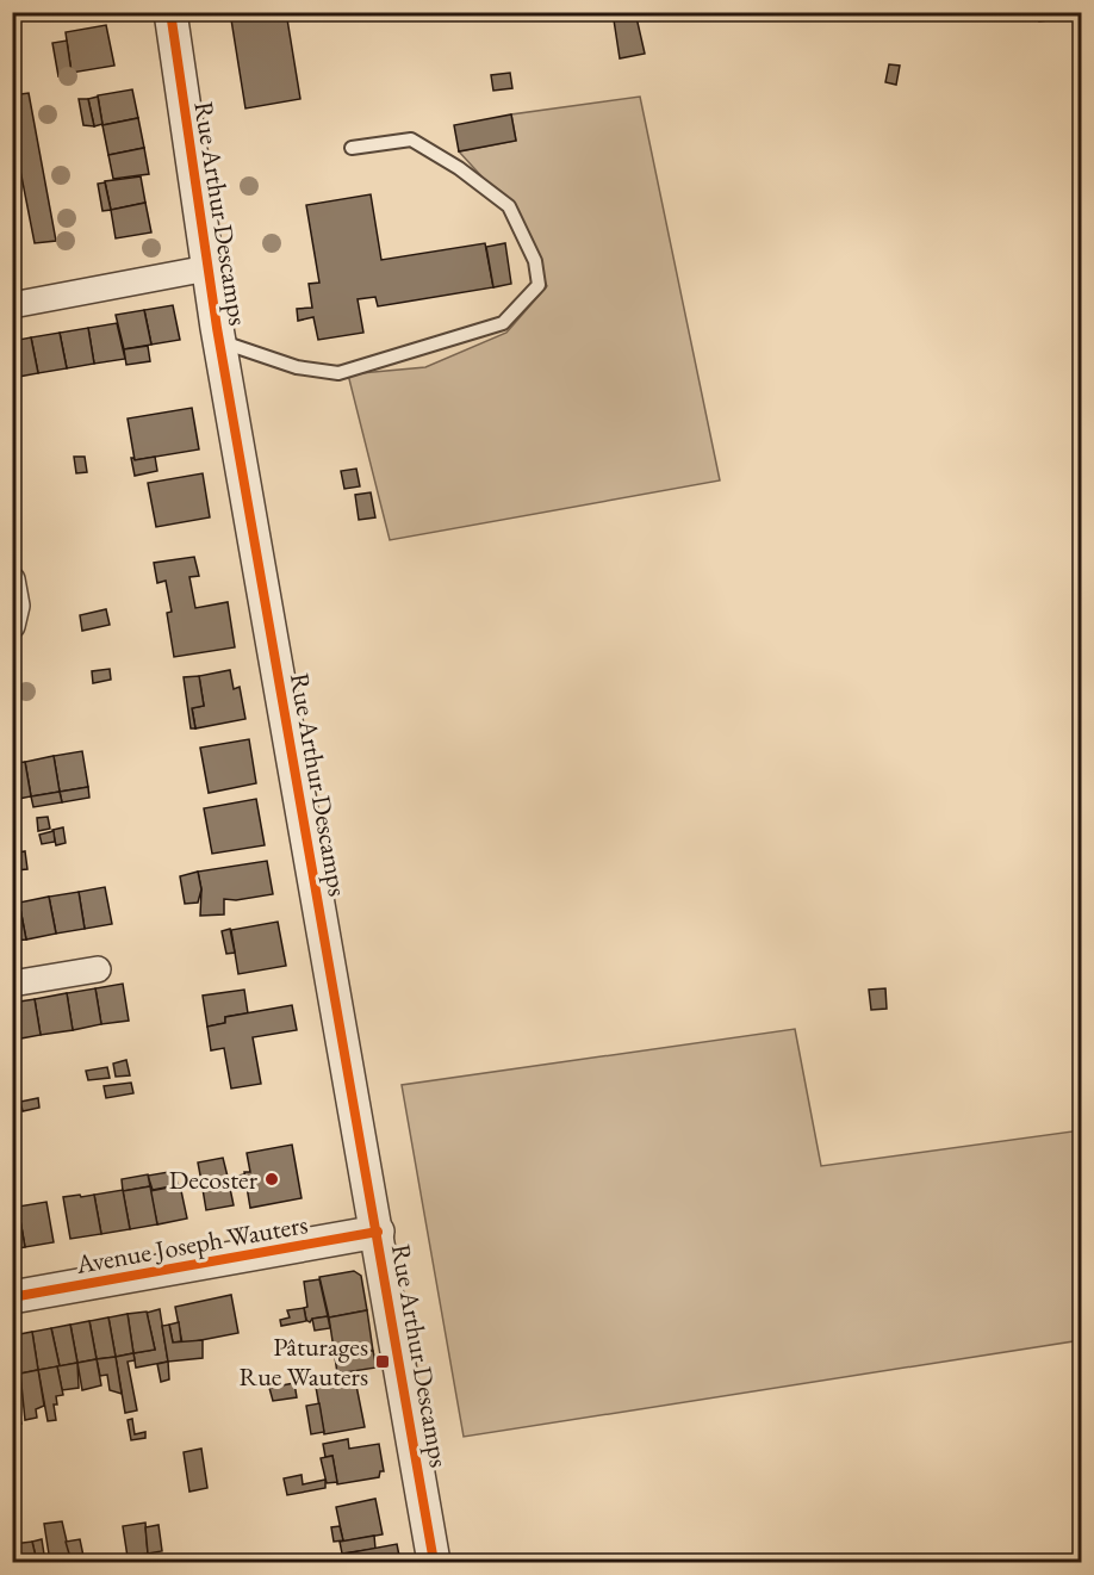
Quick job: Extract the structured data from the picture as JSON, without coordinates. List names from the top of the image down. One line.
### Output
{"streets":{"street":["Rue Arthur Descamps","Avenue Joseph Wauters"]},"crossings":[["Rue Arthur Descamps","Avenue Joseph Wauters"]],"places":{"other":["Decoster"],"transit":["Pâturages Rue Wauters"]}}
